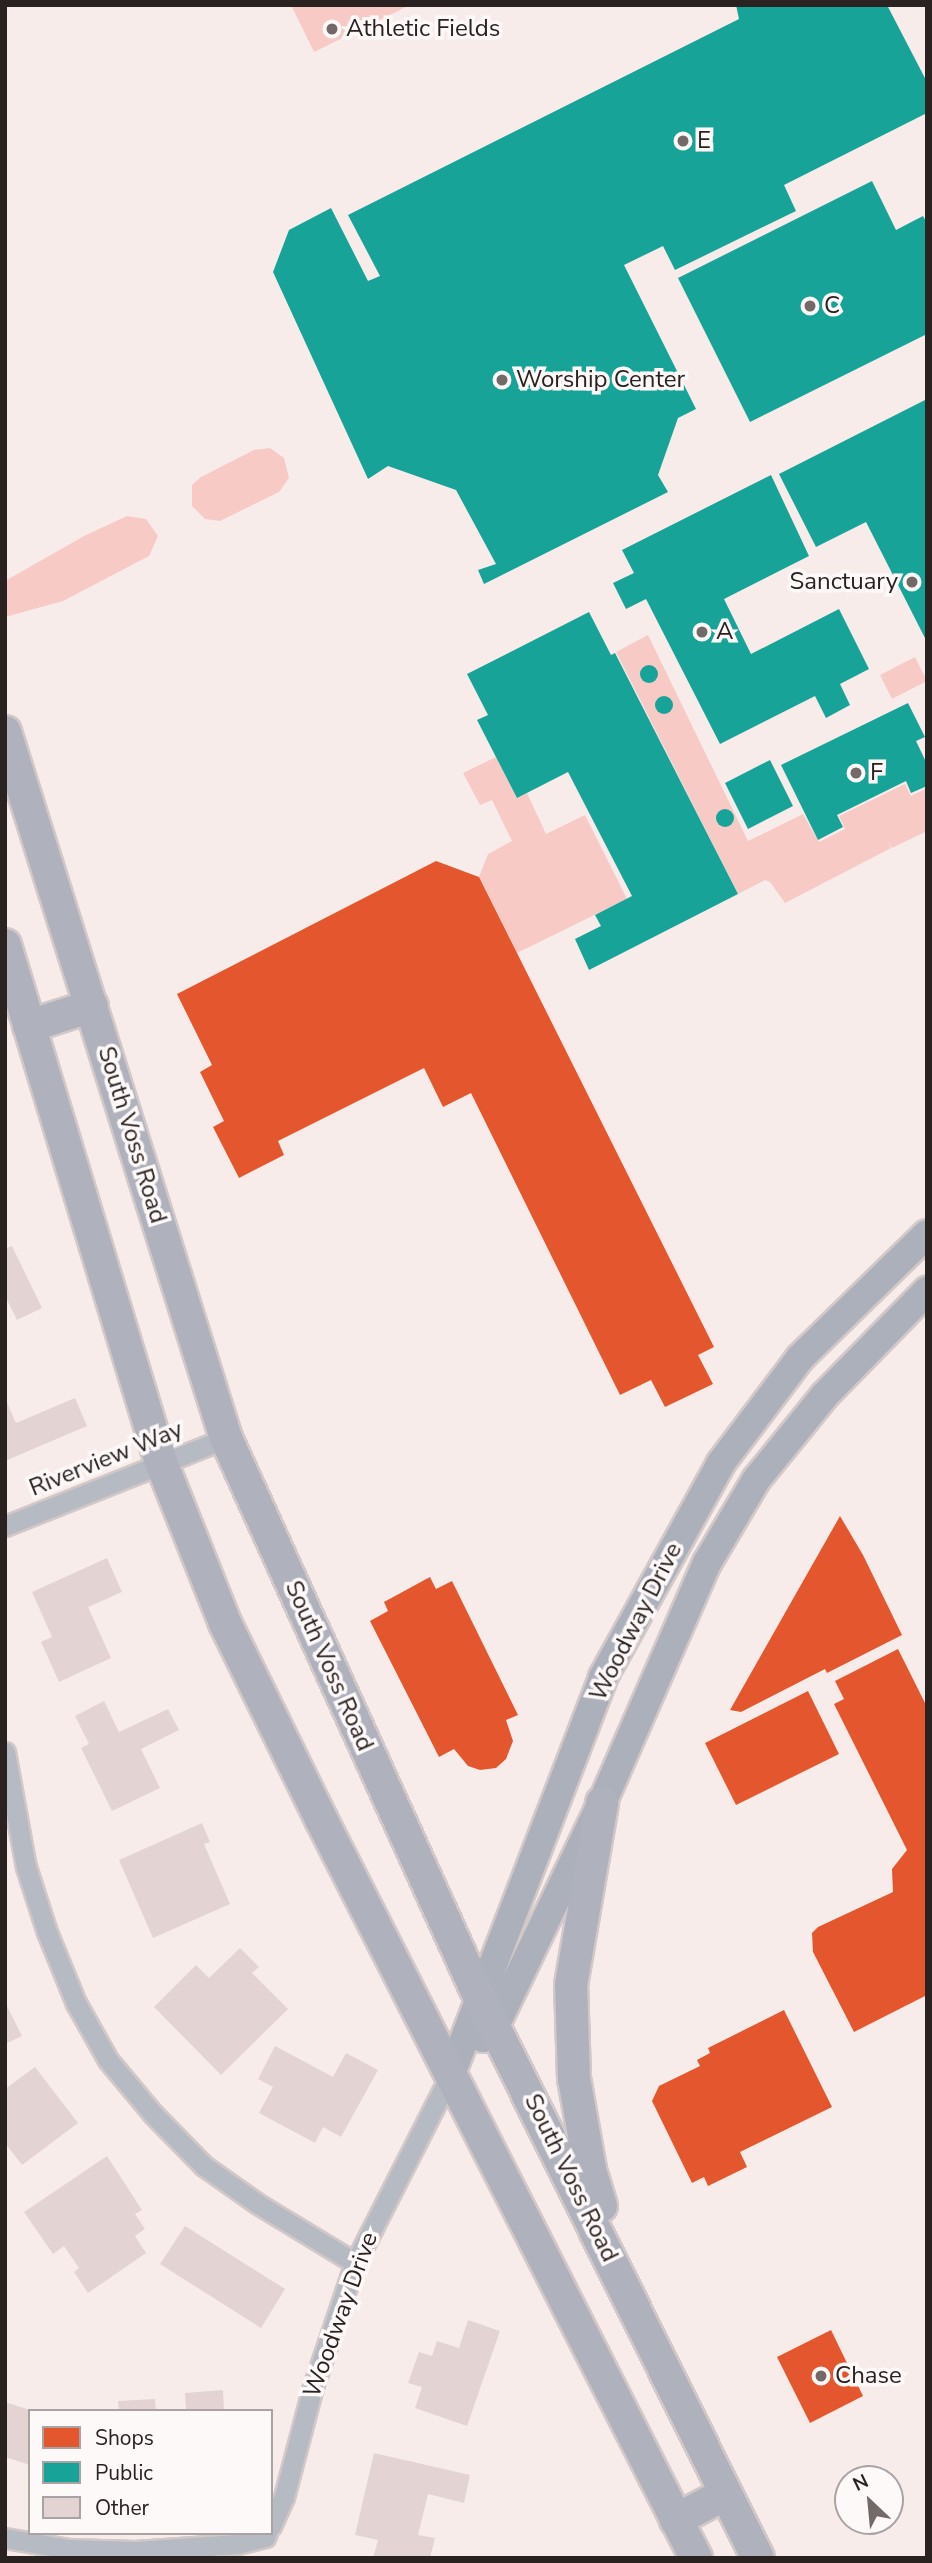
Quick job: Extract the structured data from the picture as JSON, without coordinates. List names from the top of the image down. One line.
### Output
{"streets":{"main road":["South Voss Road","Woodway Drive"],"street":["Riverview Way"]},"crossings":[["South Voss Road","Riverview Way"],["South Voss Road","Woodway Drive"]],"places":["Athletic Fields","E","C","Worship Center","Sanctuary","A","F","Chase"],"legend":["Shops","Public","Other"],"north":"top left"}
